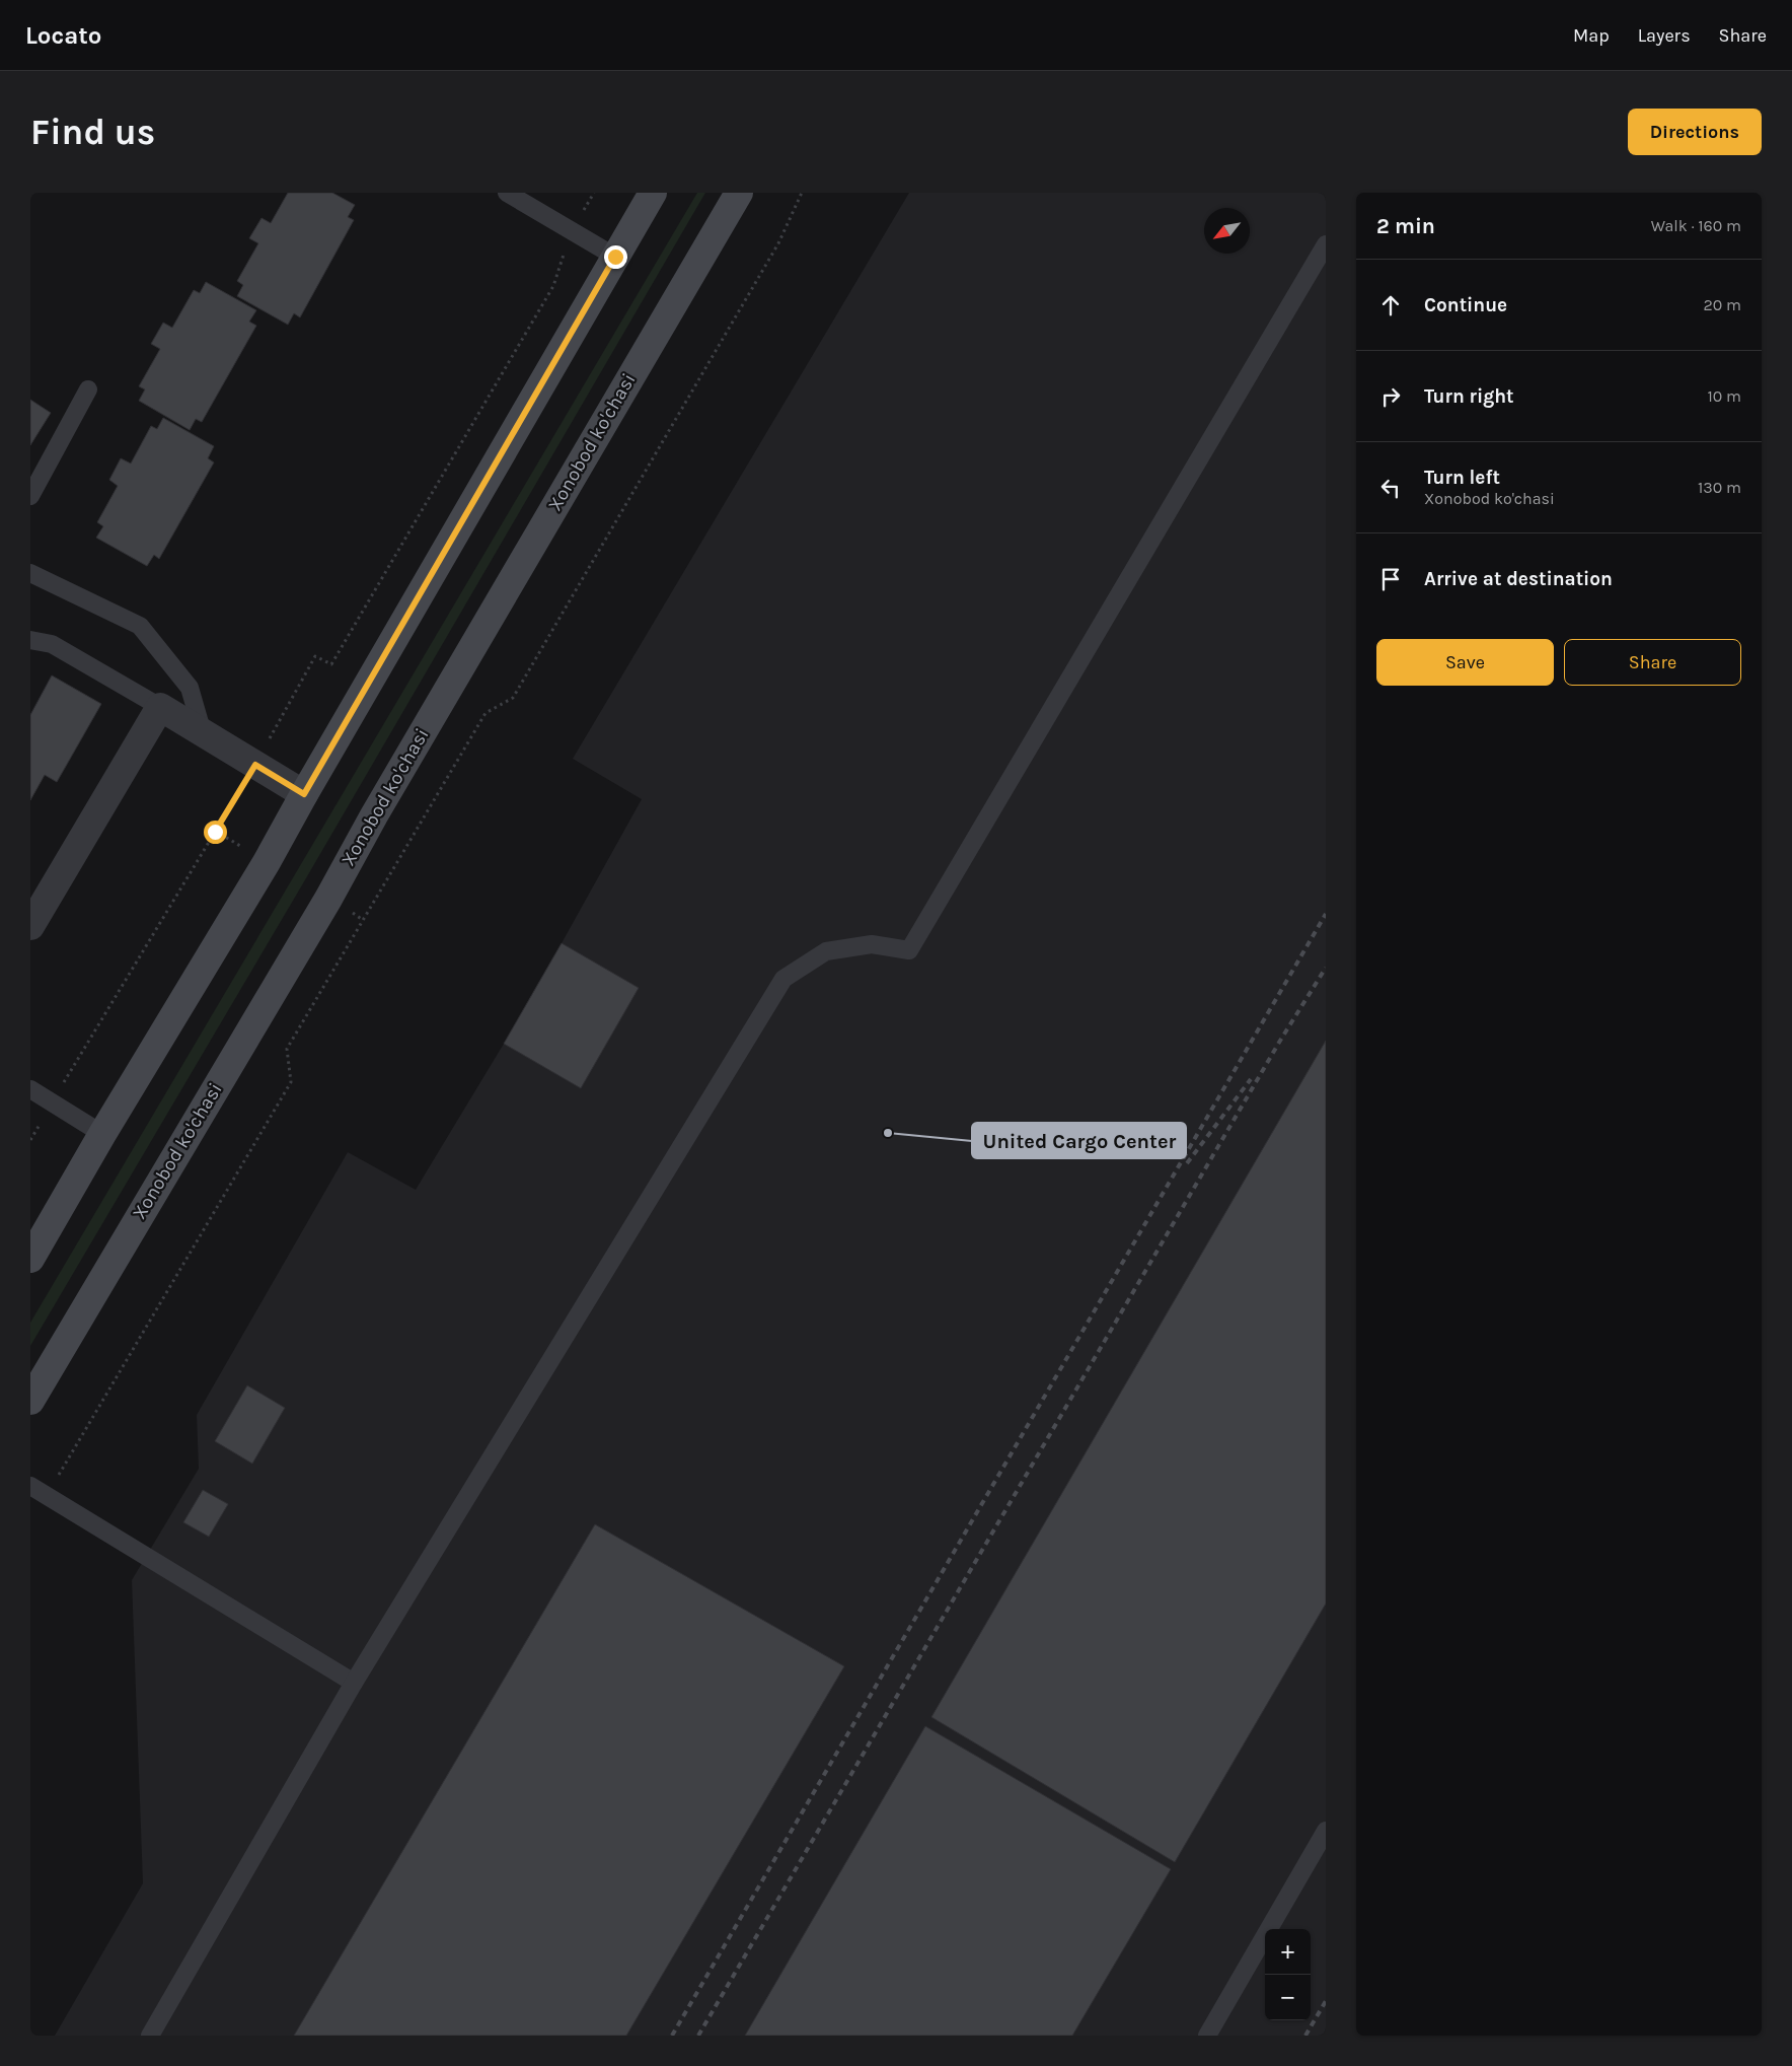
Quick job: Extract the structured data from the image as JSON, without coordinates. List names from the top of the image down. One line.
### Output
{"streets":{"street":["Xonobod ko'chasi"]},"places":["United Cargo Center"],"north":"bottom left","page":{"header":"Locato","nav":["Map","Layers","Share"],"buttons":["Directions",["Save","Share"]],"title":"Find us","heading":["2 min","Walk · 160 m"],"list":[["Continue","20 m"],["Turn right","10 m"],["Turn left","Xonobod ko'chasi","130 m"],"Arrive at destination"],"map_buttons":["+","−"]}}
